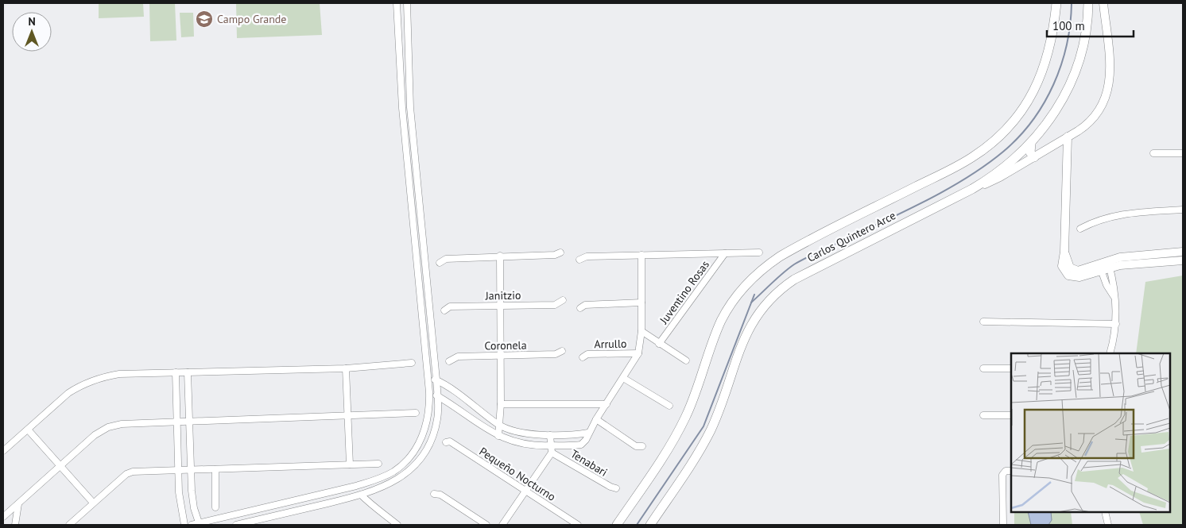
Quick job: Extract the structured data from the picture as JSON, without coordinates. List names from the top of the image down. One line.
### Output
{"streets":{"main road":["Carlos Quintero Arce"],"street":["Juventino Rosas","Janitzio","Arrullo","Coronela","Tenabari","Pequeño Nocturno"]},"places":{"school or university":["Campo Grande"]},"scale_bar":"100 m","north":"top"}
